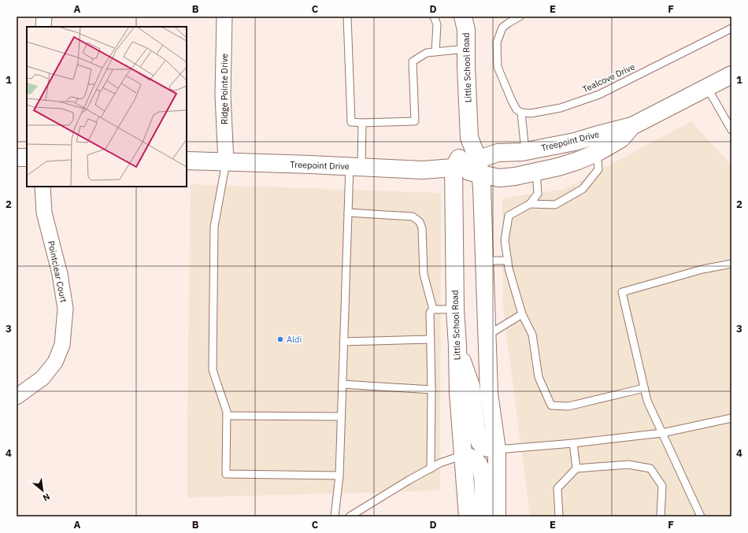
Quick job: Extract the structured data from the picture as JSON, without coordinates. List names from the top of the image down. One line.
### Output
{"streets":{"main road":["Little School Road","Treepoint Drive"],"street":["Ridge Pointe Drive","Pointclear Court"],"lane":["Tealcove Drive"]},"crossings":[["Little School Road","Treepoint Drive"],["Ridge Pointe Drive","Treepoint Drive"]],"places":["Aldi"],"north":"bottom right","grid":{"columns":["A","B","C","D","E","F"],"rows":["1","2","3","4"]}}
